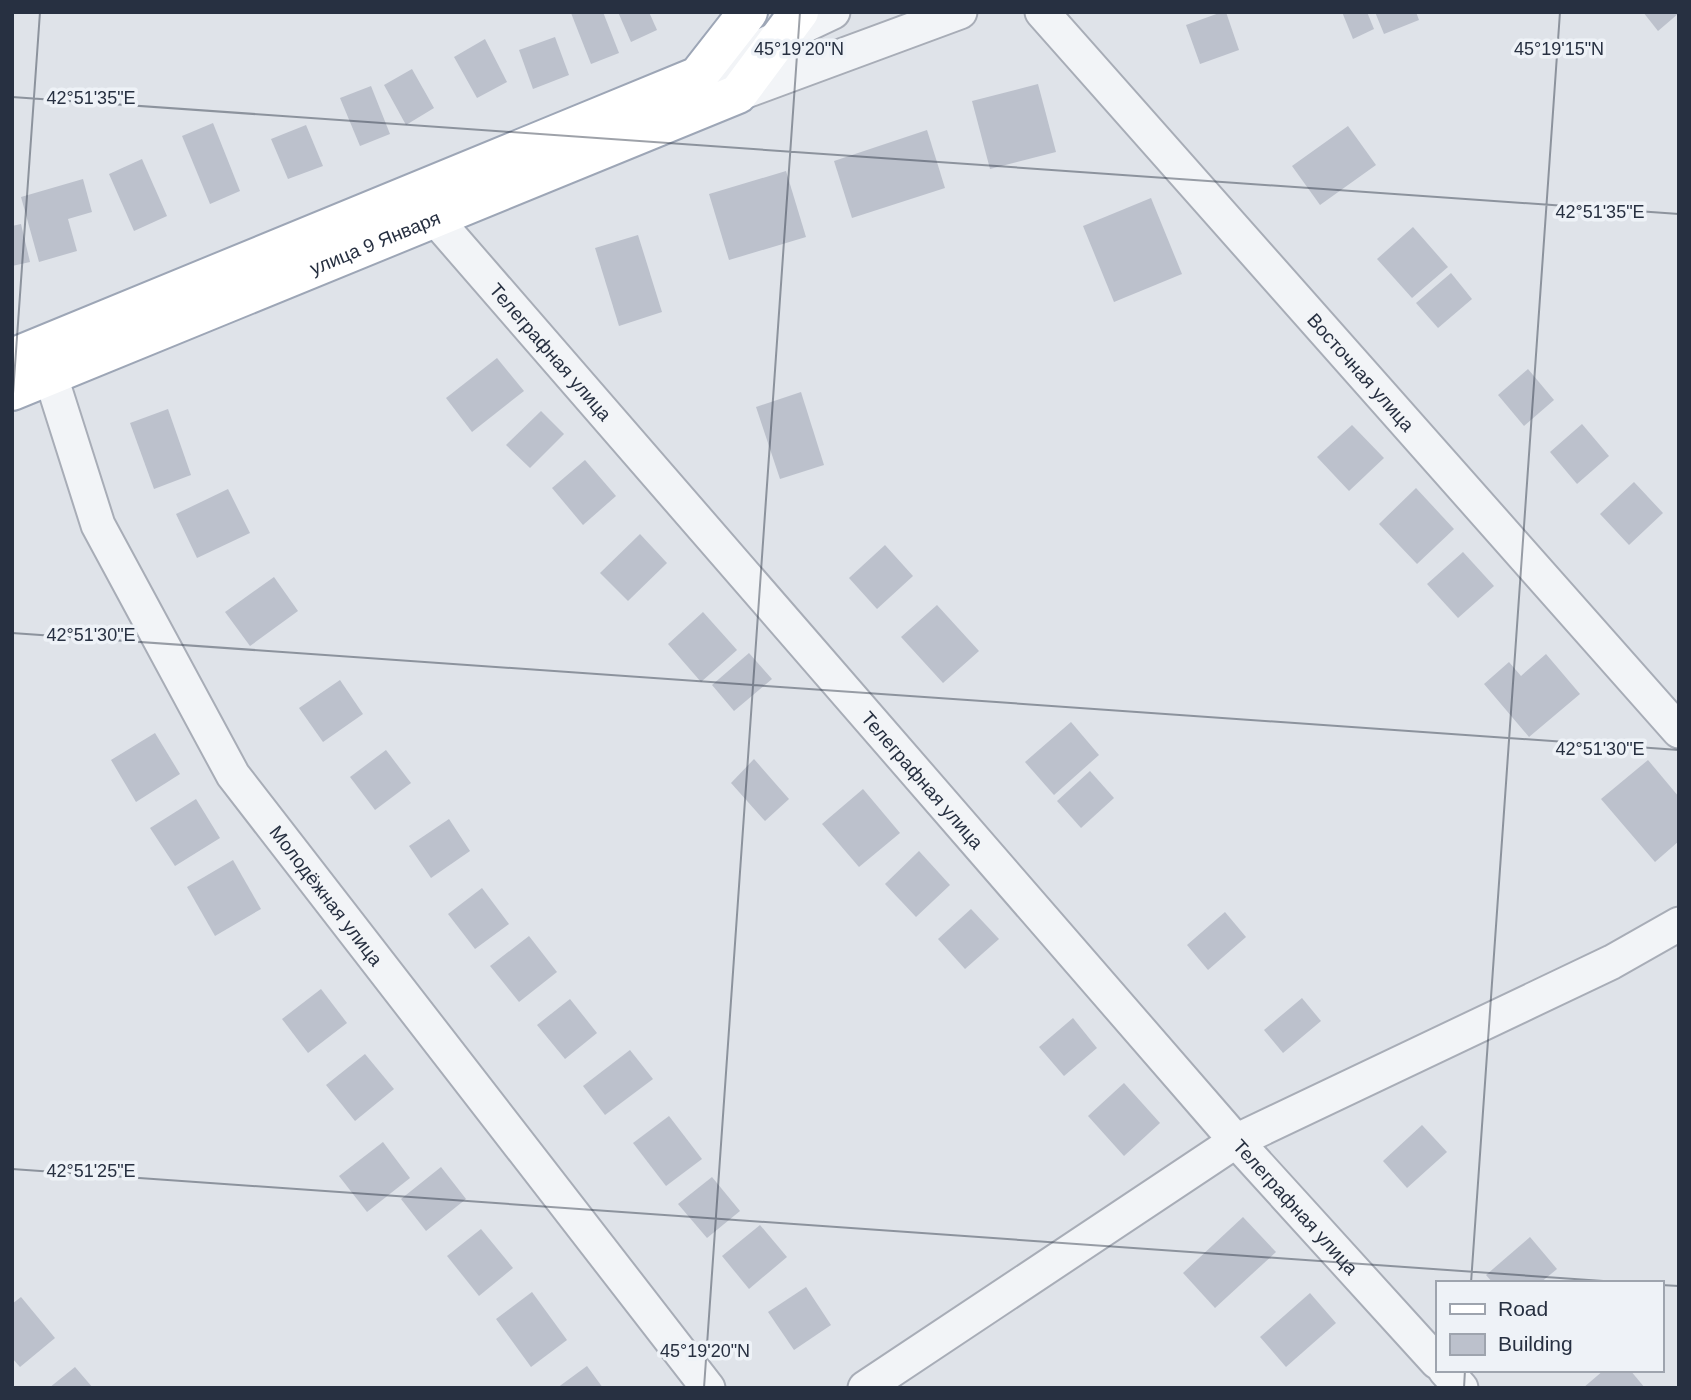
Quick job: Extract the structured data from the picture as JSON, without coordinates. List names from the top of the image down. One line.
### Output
{"streets":{"main road":["улица 9 Января"],"street":["Телеграфная улица","Восточная улица","Молодёжная улица"]},"crossings":[["улица 9 Января","Телеграфная улица"],["улица 9 Января","Молодёжная улица"]],"legend":["Road","Building"],"coordinates":["45°19'20\"N","45°19'15\"N","42°51'35\"E","42°51'30\"E","42°51'25\"E"]}
